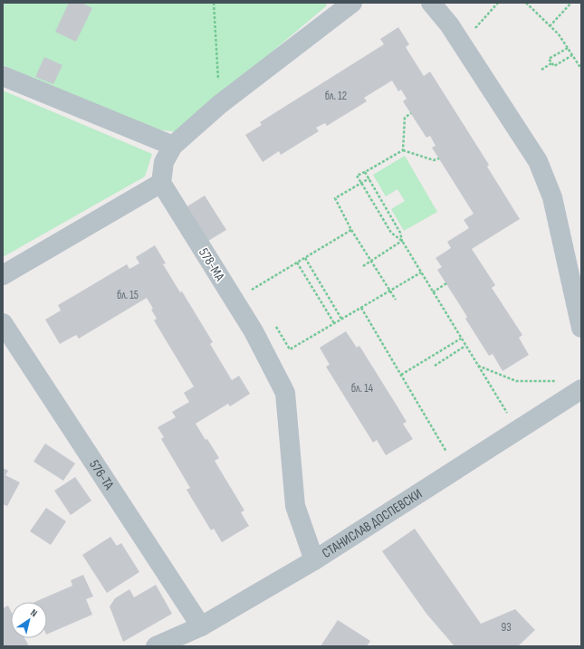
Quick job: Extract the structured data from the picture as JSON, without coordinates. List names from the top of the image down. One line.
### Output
{"streets":{"street":["578-МА","576-ТА","СТАНИСЛАВ ДОСПЕВСКИ"]},"crossings":[["578-МА","СТАНИСЛАВ ДОСПЕВСКИ"],["576-ТА","СТАНИСЛАВ ДОСПЕВСКИ"]],"house_numbers":["бл. 12","бл. 15","бл. 14","93"],"north":"top right"}
